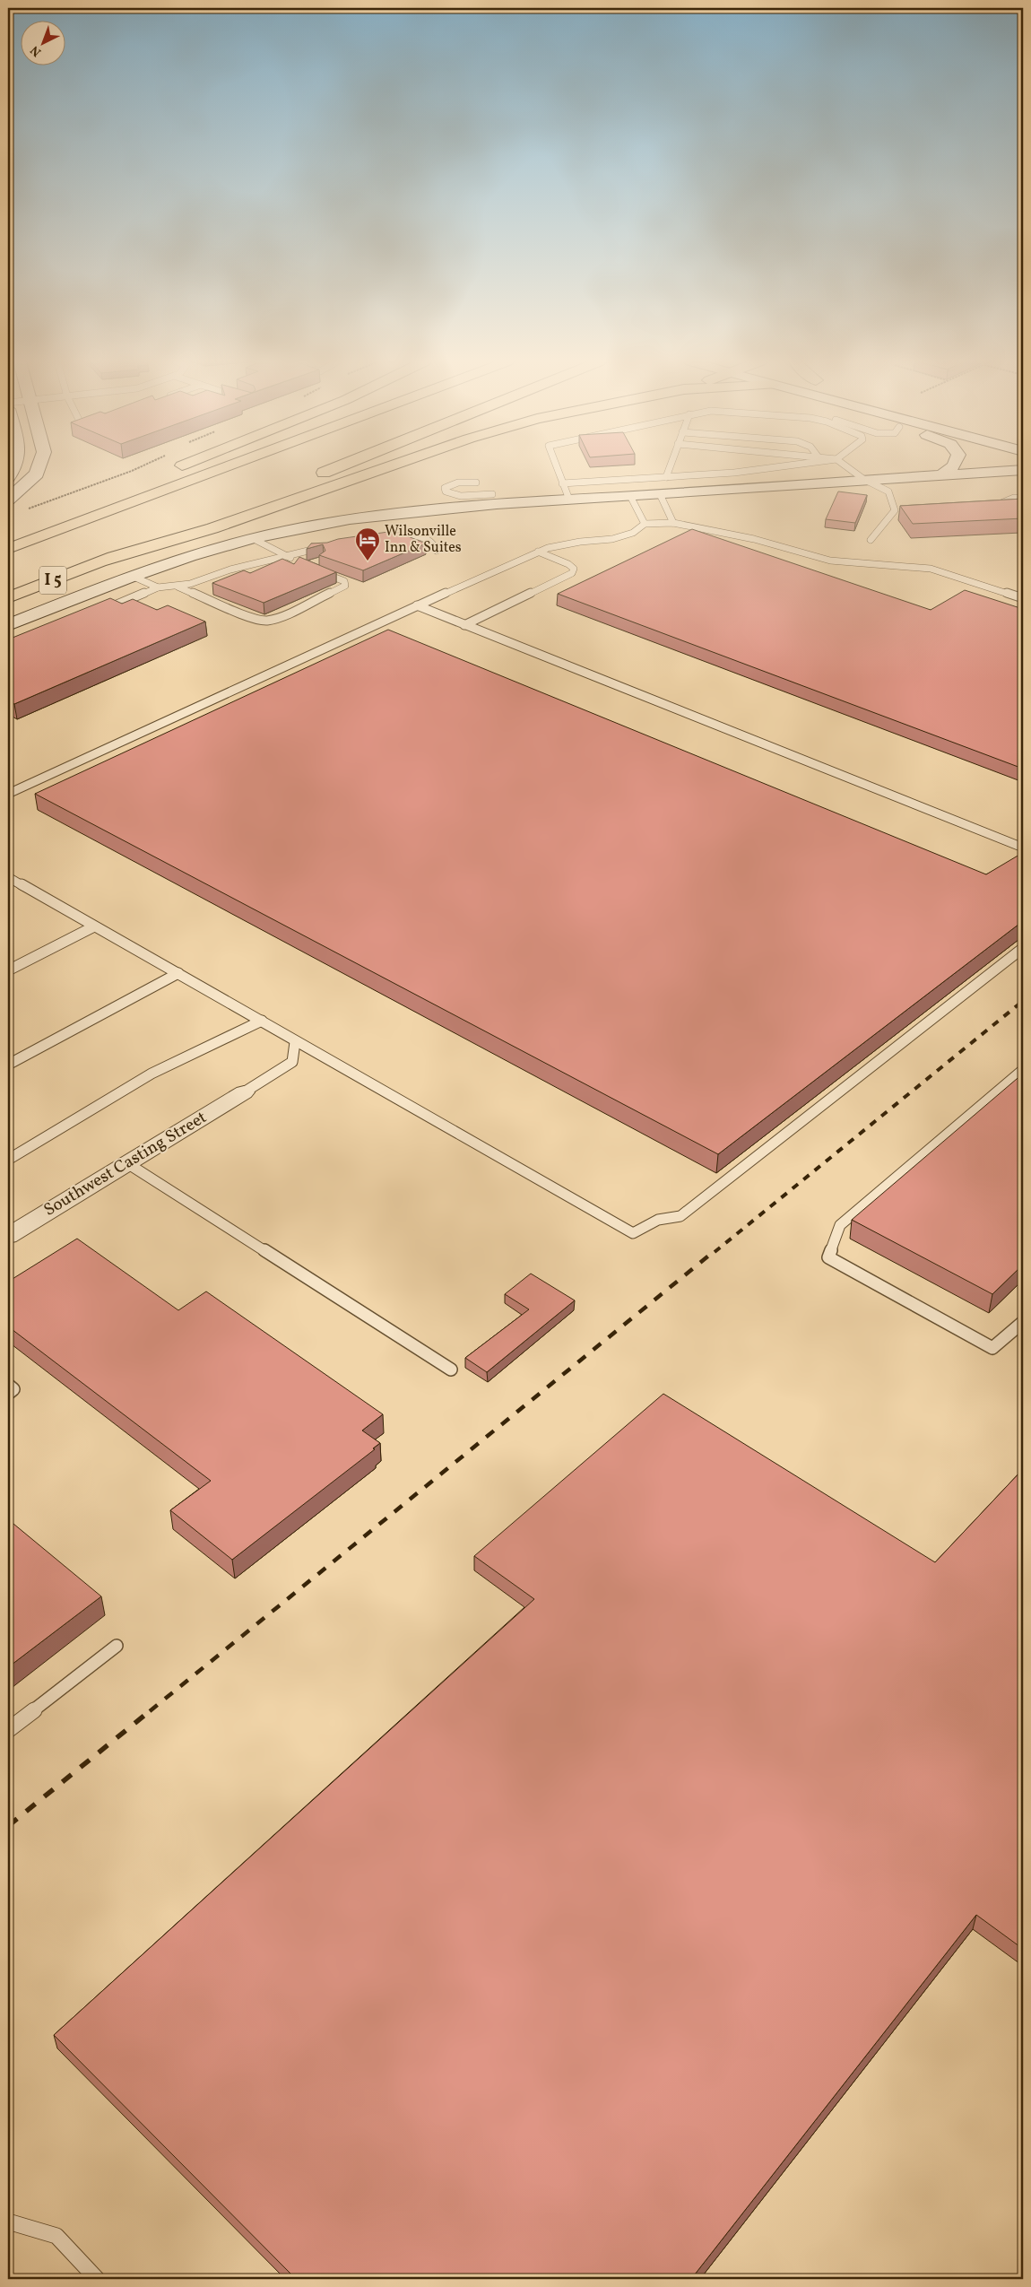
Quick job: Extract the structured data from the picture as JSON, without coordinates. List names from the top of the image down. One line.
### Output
{"streets":{"main road":["I 5"],"street":["Southwest Casting Street"]},"places":{"hotel":["Wilsonville Inn & Suites"]},"north":"bottom left"}
